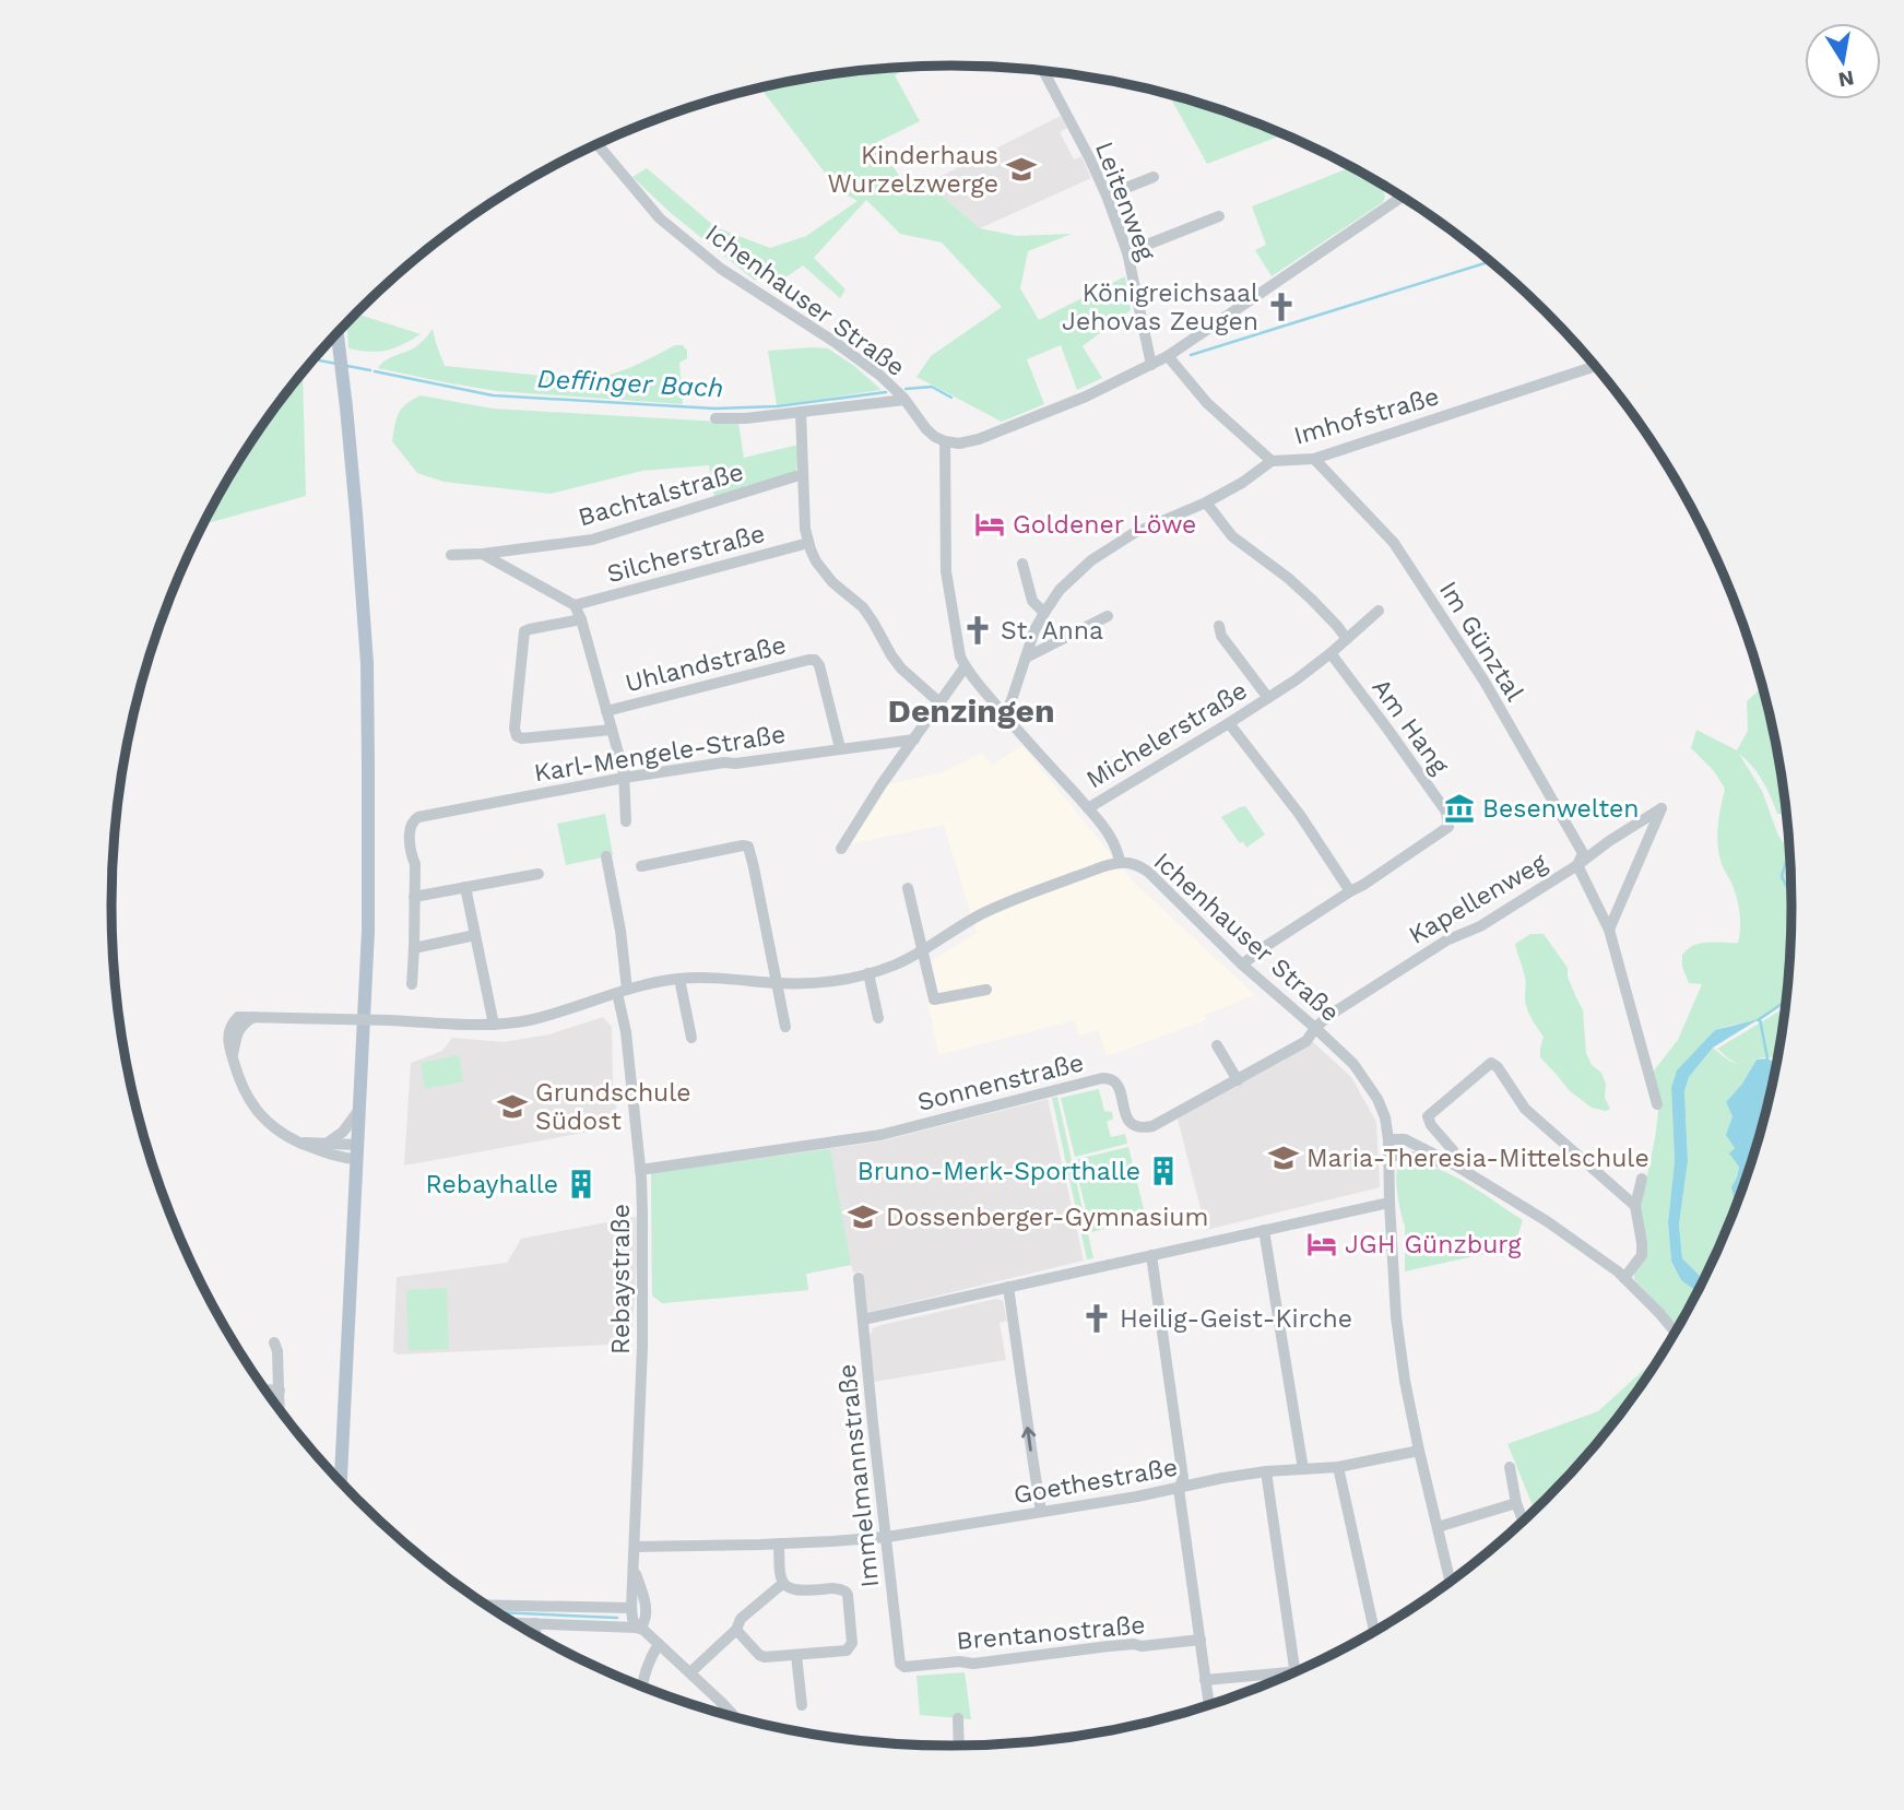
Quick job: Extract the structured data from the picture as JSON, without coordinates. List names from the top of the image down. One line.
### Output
{"streets":{"street":["Leitenweg","Ichenhauser Straße","Imhofstraße","Bachtalstraße","Silcherstraße","Im Günztal","Uhlandstraße","Am Hang","Michelerstraße","Karl-Mengele-Straße","Kapellenweg","Sonnenstraße","Rebaystraße","Immelmannstraße","Goethestraße","Brentanostraße"]},"crossings":[["Ichenhauser Straße","Imhofstraße"],["Ichenhauser Straße","Michelerstraße"],["Ichenhauser Straße","Kapellenweg"],["Ichenhauser Straße","Sonnenstraße"],["Ichenhauser Straße","Goethestraße"],["Imhofstraße","Im Günztal"],["Im Günztal","Kapellenweg"],["Uhlandstraße","Karl-Mengele-Straße"],["Am Hang","Michelerstraße"],["Kapellenweg","Sonnenstraße"],["Sonnenstraße","Rebaystraße"],["Rebaystraße","Goethestraße"],["Immelmannstraße","Goethestraße"],["Immelmannstraße","Brentanostraße"]],"districts":["Denzingen"],"water":["Deffinger Bach"],"places":{"school or university":["Kinderhaus Wurzelzwerge","Grundschule Südost","Maria-Theresia-Mittelschule","Dossenberger-Gymnasium"],"church":["Königreichsaal Jehovas Zeugen","St. Anna","Heilig-Geist-Kirche"],"hotel":["Goldener Löwe","JGH Günzburg"],"museum":["Besenwelten"],"building":["Bruno-Merk-Sporthalle","Rebayhalle"]},"north":"bottom"}
